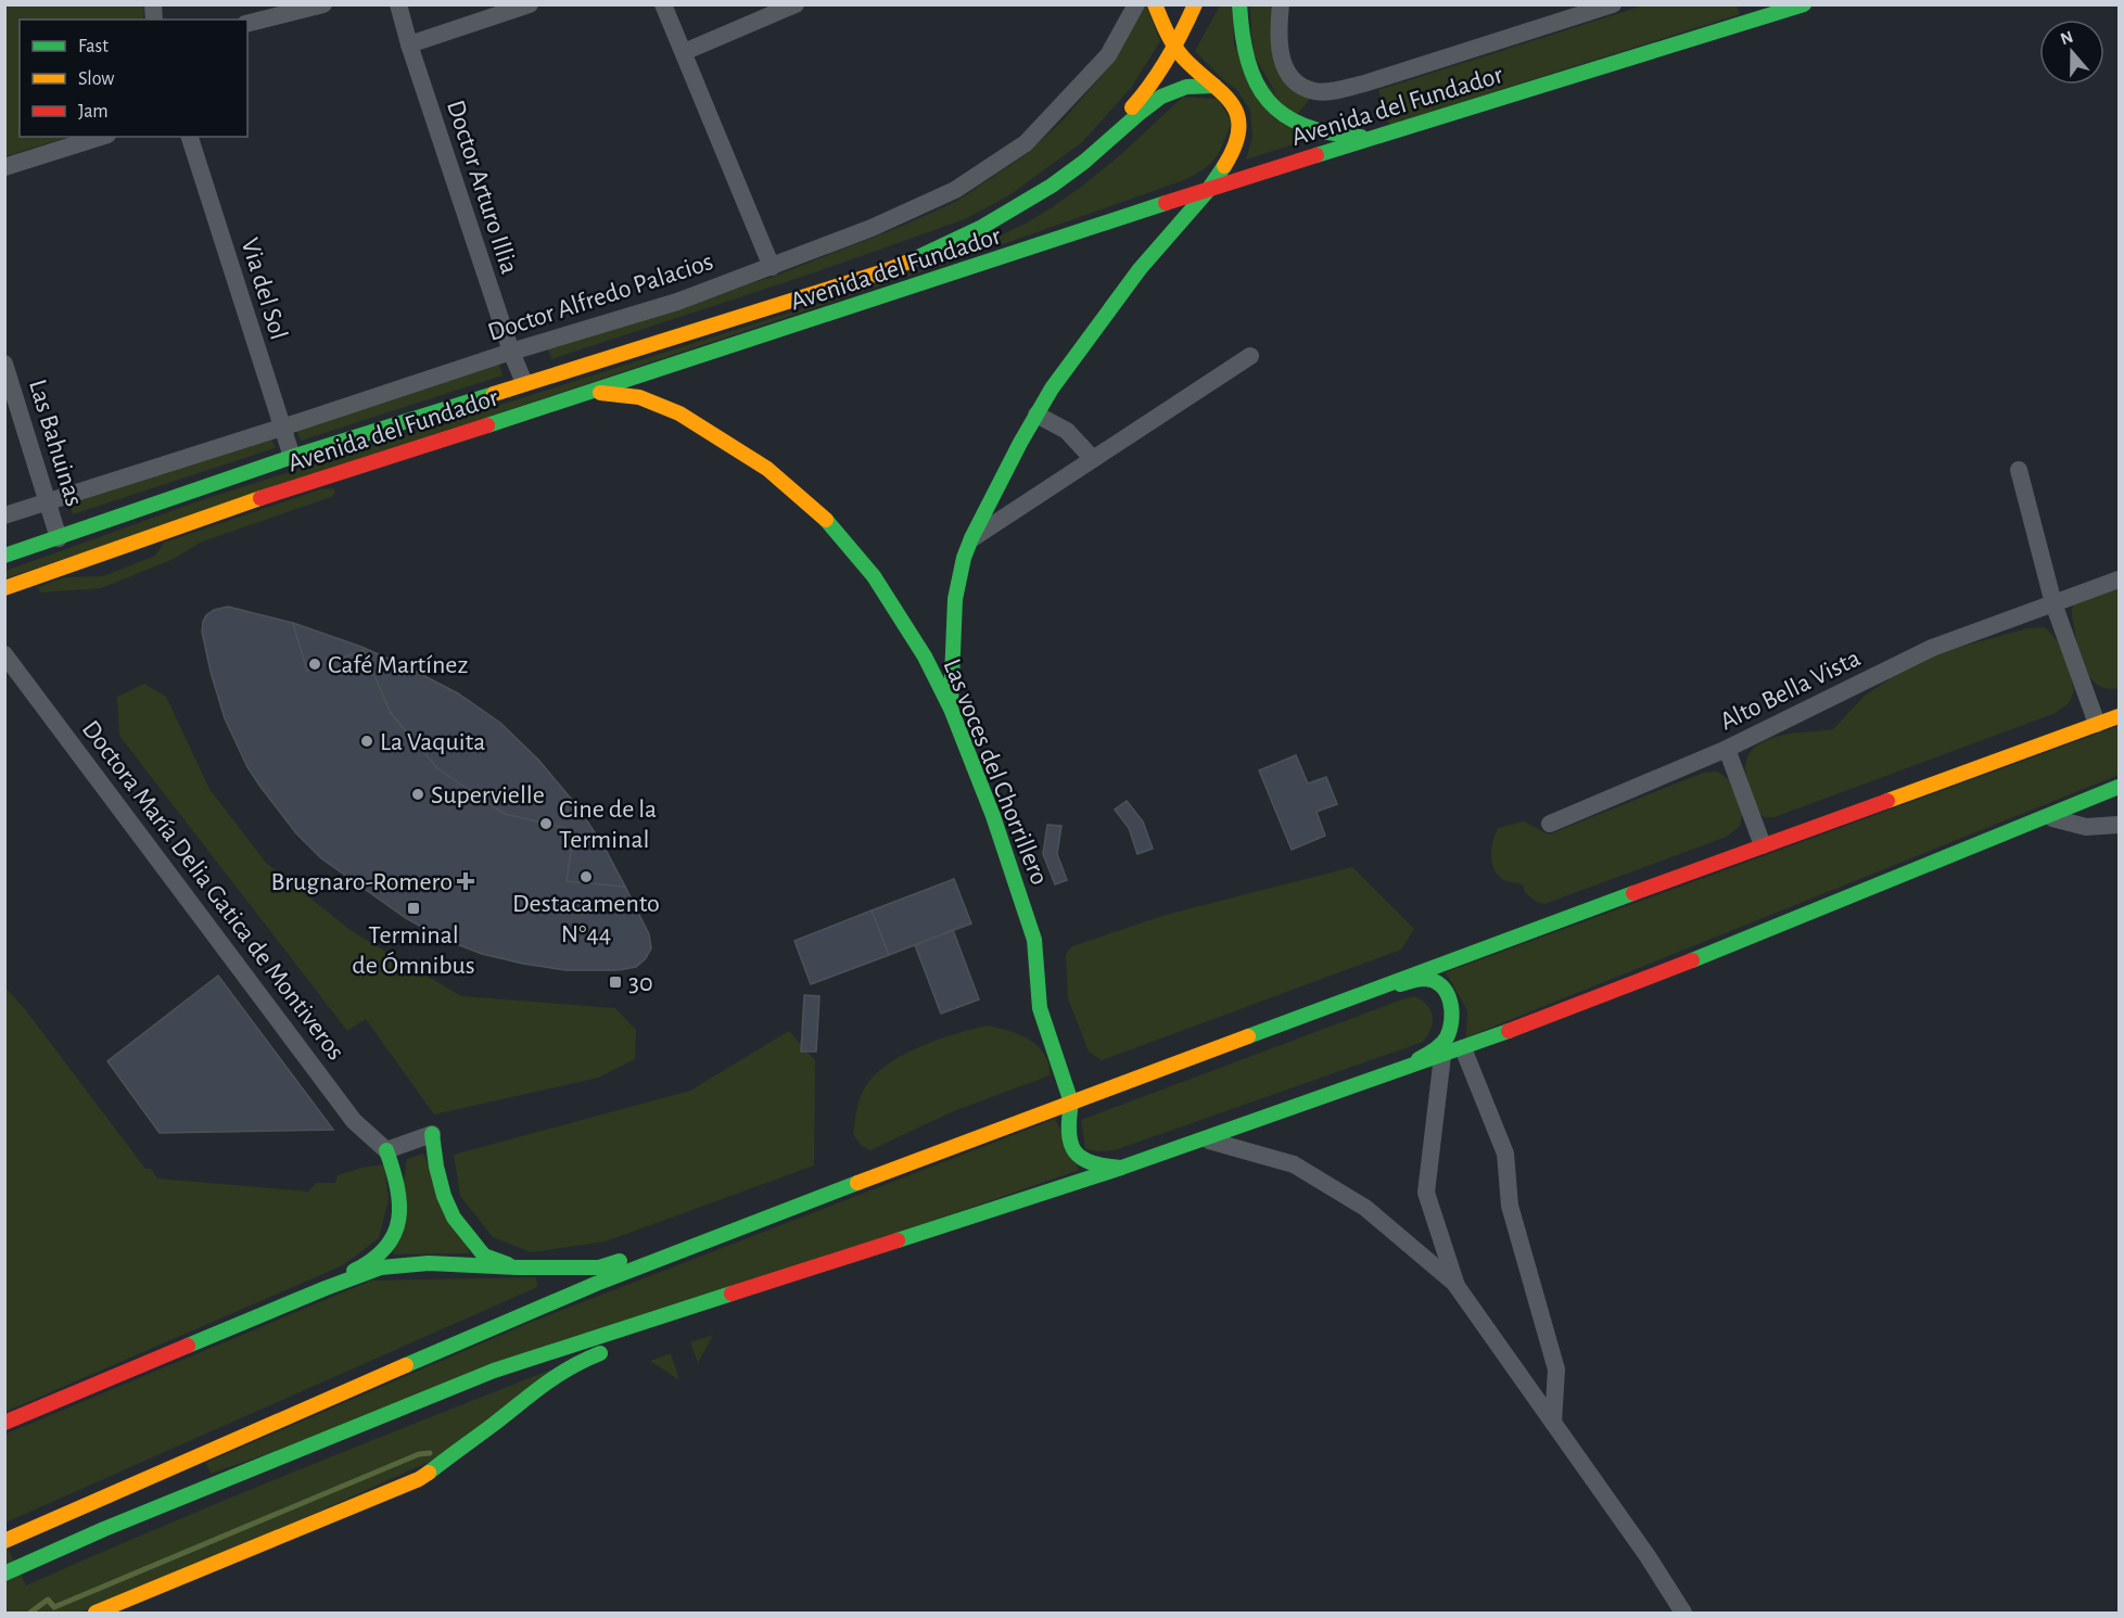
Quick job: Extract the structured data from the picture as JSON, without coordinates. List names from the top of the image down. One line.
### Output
{"streets":{"main road":["Avenida del Fundador","Las voces del Chorrillero"],"street":["Doctor Arturo Illia","Via del Sol","Doctor Alfredo Palacios","Las Bahuinas","Alto Bella Vista","Doctora María Delia Gatica de Montiveros"]},"crossings":[["Avenida del Fundador","Doctor Arturo Illia"],["Avenida del Fundador","Via del Sol"],["Avenida del Fundador","Las Bahuinas"],["Avenida del Fundador","Las voces del Chorrillero"],["Doctor Arturo Illia","Doctor Alfredo Palacios"],["Via del Sol","Doctor Alfredo Palacios"],["Doctor Alfredo Palacios","Las Bahuinas"]],"places":{"other":["Café Martínez","La Vaquita","Supervielle","Cine de la Terminal","Destacamento N°44"],"health":["Brugnaro-Romero"],"transit":["Terminal de Ómnibus","30"]},"legend":["Fast","Slow","Jam"],"north":"top"}
